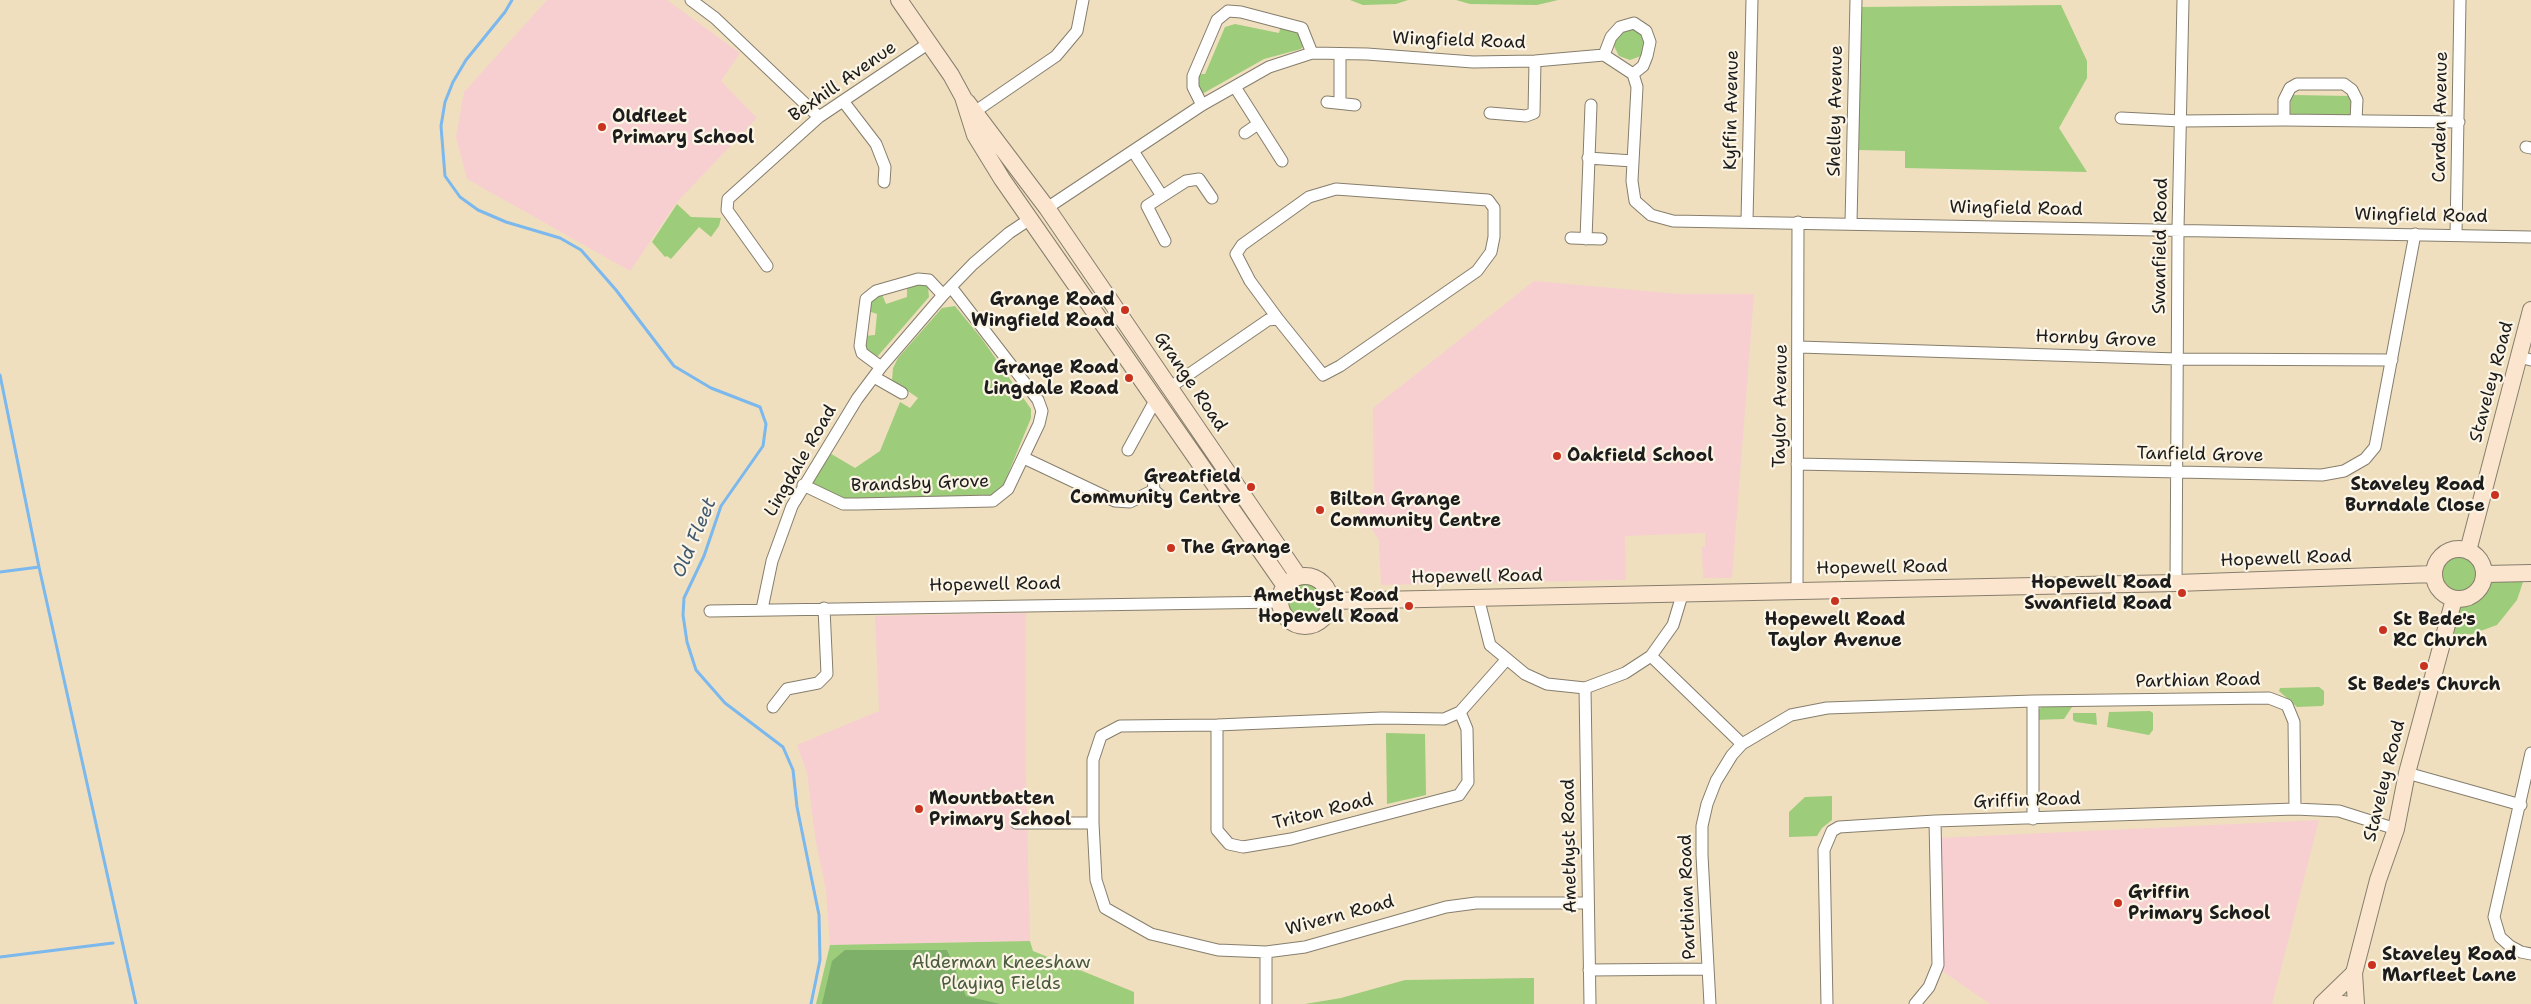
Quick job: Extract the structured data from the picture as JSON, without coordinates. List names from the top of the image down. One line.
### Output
{"streets":{"street":["Wingfield Road","Bexhill Avenue","Kyffin Avenue","Shelley Avenue","Carden Avenue","Swanfield Road","Hornby Grove","Grange Road","Staveley Road","Taylor Avenue","Tanfield Grove","Lingdale Road","Brandsby Grove","Hopewell Road","Parthian Road","Griffin Road","Triton Road","Amethyst Road","Wivern Road"]},"crossings":[["Wingfield Road","Kyffin Avenue"],["Wingfield Road","Shelley Avenue"],["Wingfield Road","Carden Avenue"],["Wingfield Road","Swanfield Road"],["Wingfield Road","Grange Road"],["Wingfield Road","Taylor Avenue"],["Wingfield Road","Tanfield Grove"],["Swanfield Road","Hornby Grove"],["Swanfield Road","Tanfield Grove"],["Swanfield Road","Hopewell Road"],["Hornby Grove","Taylor Avenue"],["Hornby Grove","Tanfield Grove"],["Grange Road","Hopewell Road"],["Staveley Road","Hopewell Road"],["Staveley Road","Griffin Road"],["Taylor Avenue","Tanfield Grove"],["Taylor Avenue","Hopewell Road"],["Lingdale Road","Brandsby Grove"],["Lingdale Road","Hopewell Road"],["Parthian Road","Griffin Road"],["Parthian Road","Amethyst Road"],["Triton Road","Wivern Road"],["Amethyst Road","Wivern Road"]],"water":["Old Fleet"],"parks":["Alderman Kneeshaw Playing Fields"],"places":["Oldfleet Primary School","Grange Road Wingfield Road","Grange Road Lingdale Road","Oakfield School","Greatfield Community Centre","Staveley Road Burndale Close","Bilton Grange Community Centre","The Grange","Hopewell Road Swanfield Road","Hopewell Road Taylor Avenue","Amethyst Road Hopewell Road","St Bede's RC Church","St Bede's Church","Mountbatten Primary School","Griffin Primary School","Staveley Road Marfleet Lane"]}
